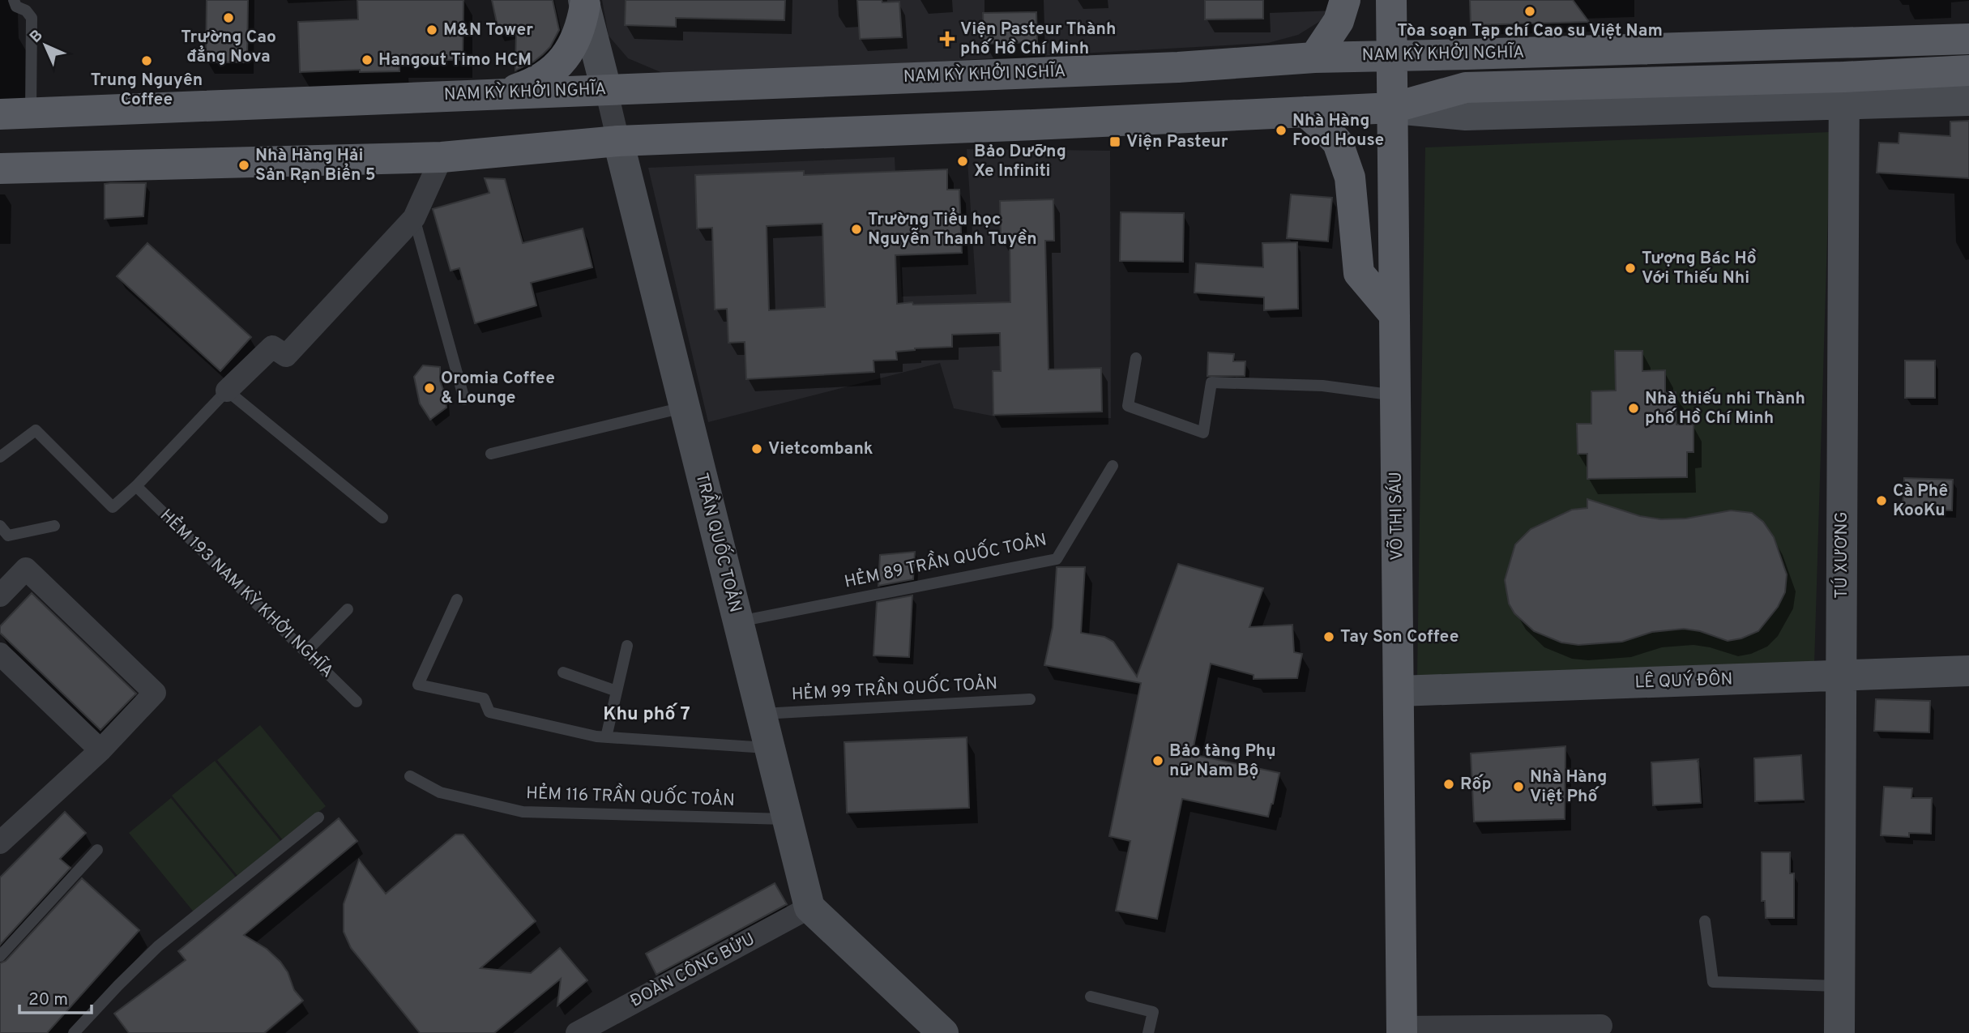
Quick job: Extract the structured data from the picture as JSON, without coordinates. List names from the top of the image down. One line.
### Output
{"streets":{"main road":["NAM KỲ KHỞI NGHĨA","VÕ THỊ SÁU"],"street":["TRẦN QUỐC TOẢN","TÚ XƯƠNG","LÊ QUÝ ĐÔN","ĐOÀN CÔNG BỬU"],"lane":["HẺM 89 TRẦN QUỐC TOẢN","HẺM 193 NAM KỲ KHỞI NGHĨA","HẺM 99 TRẦN QUỐC TOẢN","HẺM 116 TRẦN QUỐC TOẢN"]},"crossings":[["NAM KỲ KHỞI NGHĨA","VÕ THỊ SÁU"],["NAM KỲ KHỞI NGHĨA","TRẦN QUỐC TOẢN"],["NAM KỲ KHỞI NGHĨA","TÚ XƯƠNG"],["VÕ THỊ SÁU","LÊ QUÝ ĐÔN"],["TRẦN QUỐC TOẢN","HẺM 89 TRẦN QUỐC TOẢN"],["TRẦN QUỐC TOẢN","HẺM 99 TRẦN QUỐC TOẢN"],["TRẦN QUỐC TOẢN","HẺM 116 TRẦN QUỐC TOẢN"],["TRẦN QUỐC TOẢN","ĐOÀN CÔNG BỬU"],["TÚ XƯƠNG","LÊ QUÝ ĐÔN"]],"districts":["Khu phố 7"],"places":{"other":["Tòa soạn Tạp chí Cao su Việt Nam","Trường Cao đẳng Nova","M&N Tower","Hangout Timo HCM","Trung Nguyên Coffee","Nhà Hàng Food House","Bảo Dưỡng Xe Infiniti","Nhà Hàng Hải Sản Rạn Biển 5","Trường Tiểu học Nguyễn Thanh Tuyền","Tượng Bác Hồ Với Thiếu Nhi","Oromia Coffee & Lounge","Nhà thiếu nhi Thành phố Hồ Chí Minh","Vietcombank","Cà Phê KooKu","Tay Son Coffee","Bảo tàng Phụ nữ Nam Bộ","Rốp","Nhà Hàng Việt Phố"],"health":["Viện Pasteur Thành phố Hồ Chí Minh"],"transit":["Viện Pasteur"]},"scale_bar":"20 m","north":"top left"}
